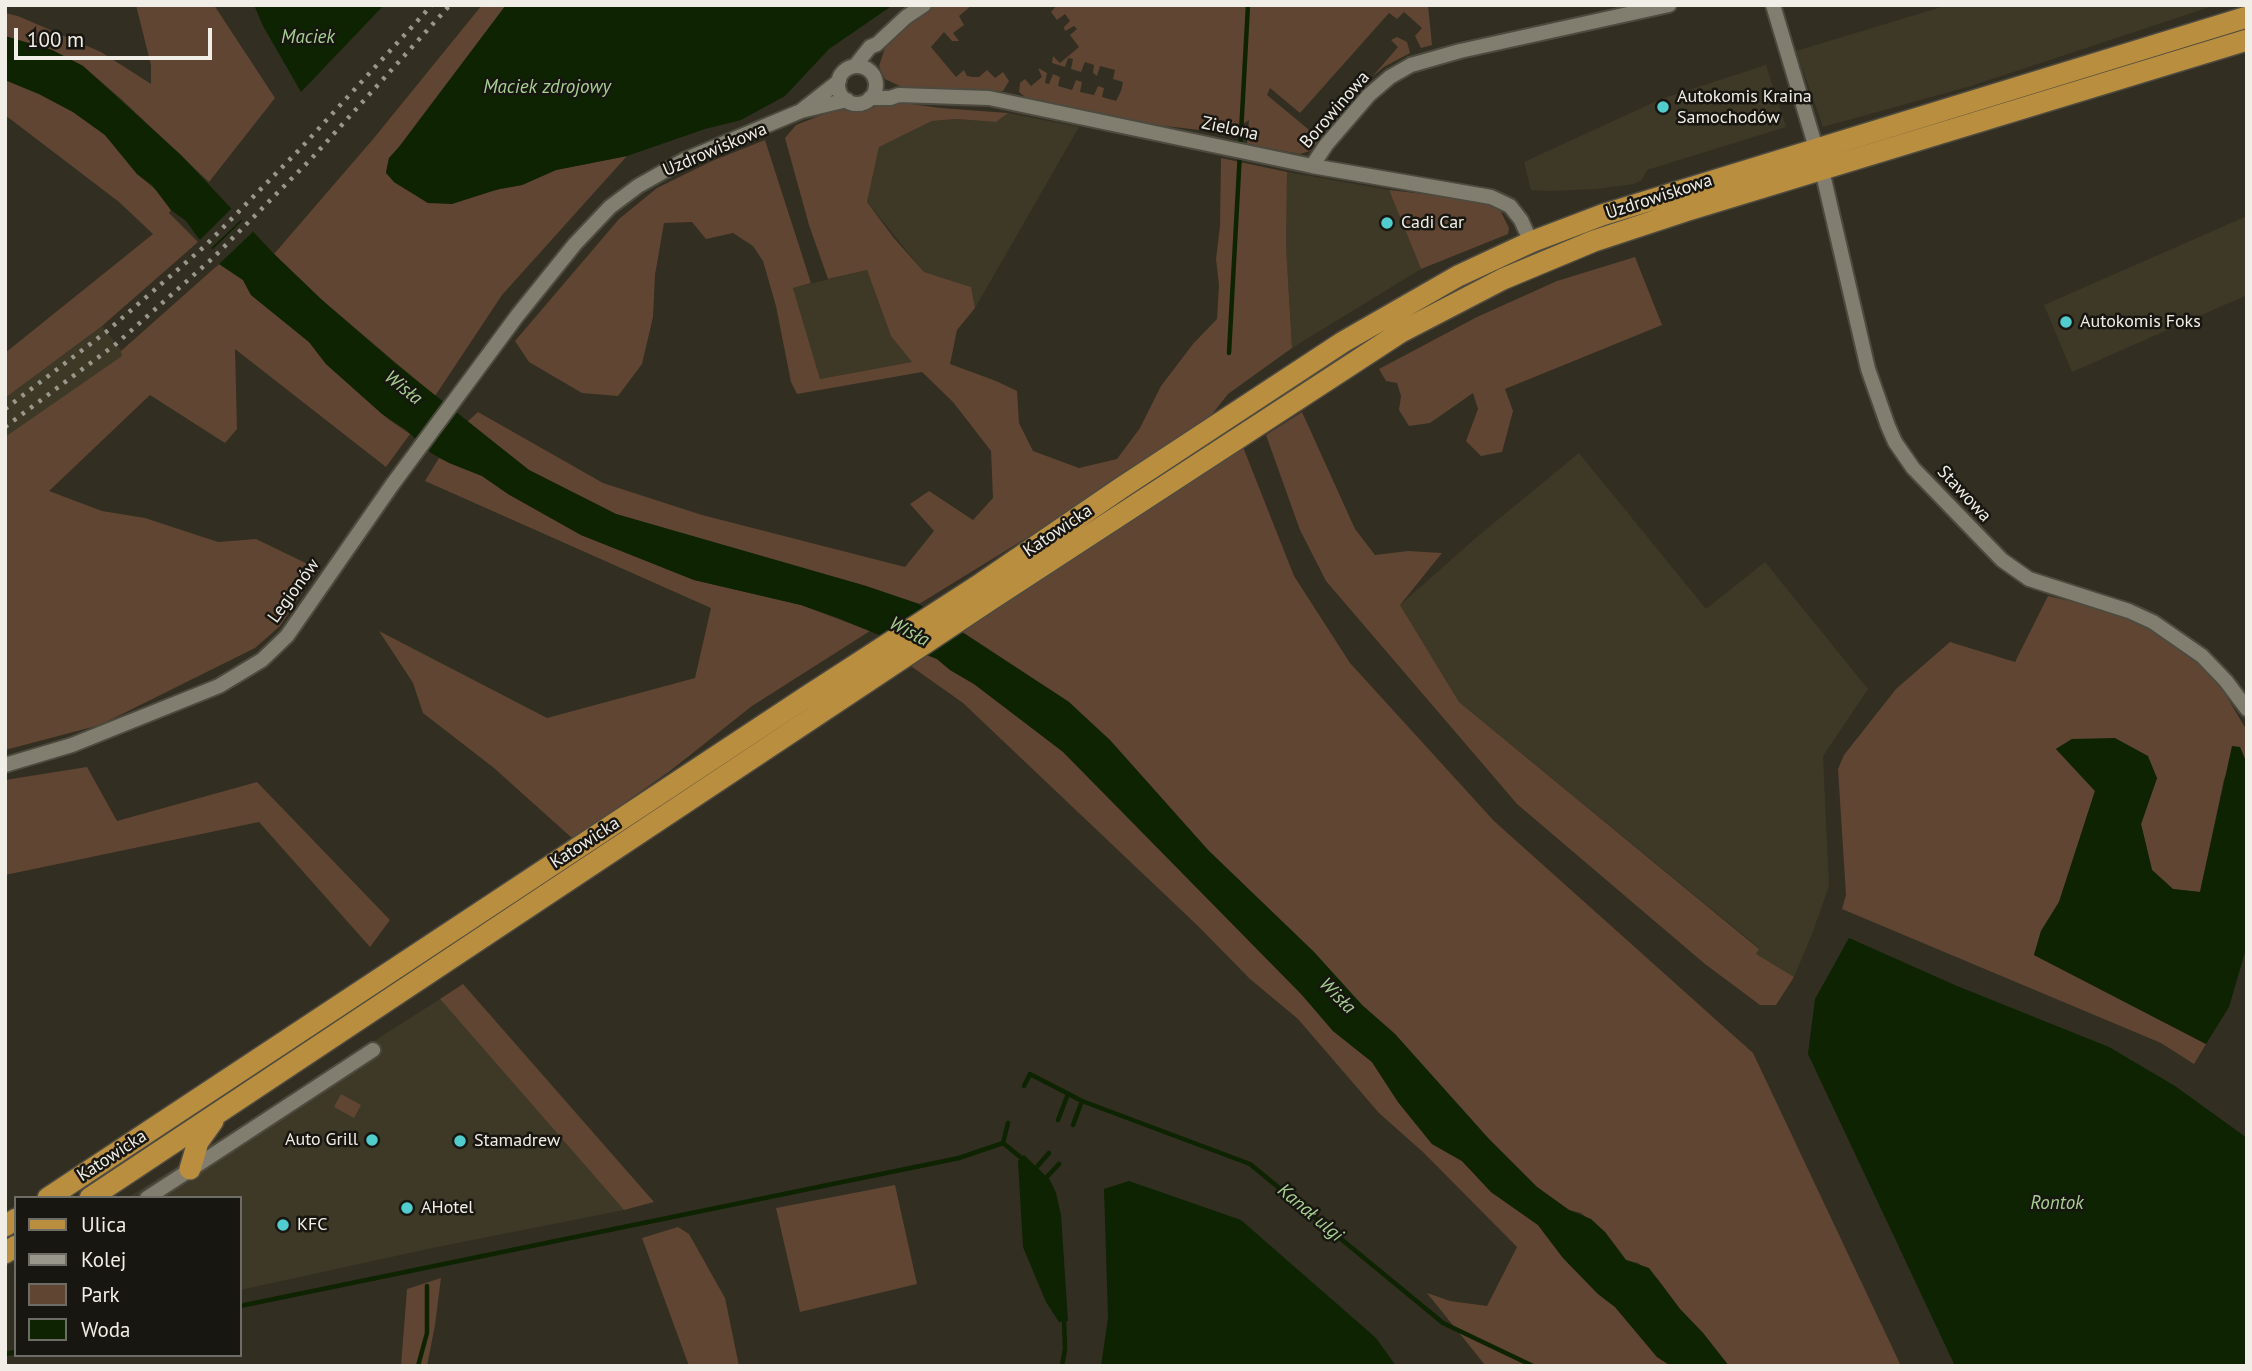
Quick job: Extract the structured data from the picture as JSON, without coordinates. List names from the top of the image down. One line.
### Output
{"streets":{"main road":["Uzdrowiskowa","Katowicka"],"street":["Borowinowa","Zielona","Stawowa","Legionów"]},"crossings":[["Borowinowa","Zielona"],["Zielona","Uzdrowiskowa"],["Uzdrowiskowa","Stawowa"],["Uzdrowiskowa","Katowicka"],["Uzdrowiskowa","Legionów"]],"water":["Maciek","Maciek zdrojowy","Wisła","Rontok","Kanał ulgi"],"places":["Autokomis Kraina Samochodów","Cadi Car","Autokomis Foks","Auto Grill","Stamadrew","AHotel","KFC"],"legend":["Ulica","Kolej","Park","Woda"],"scale_bar":"100 m"}
